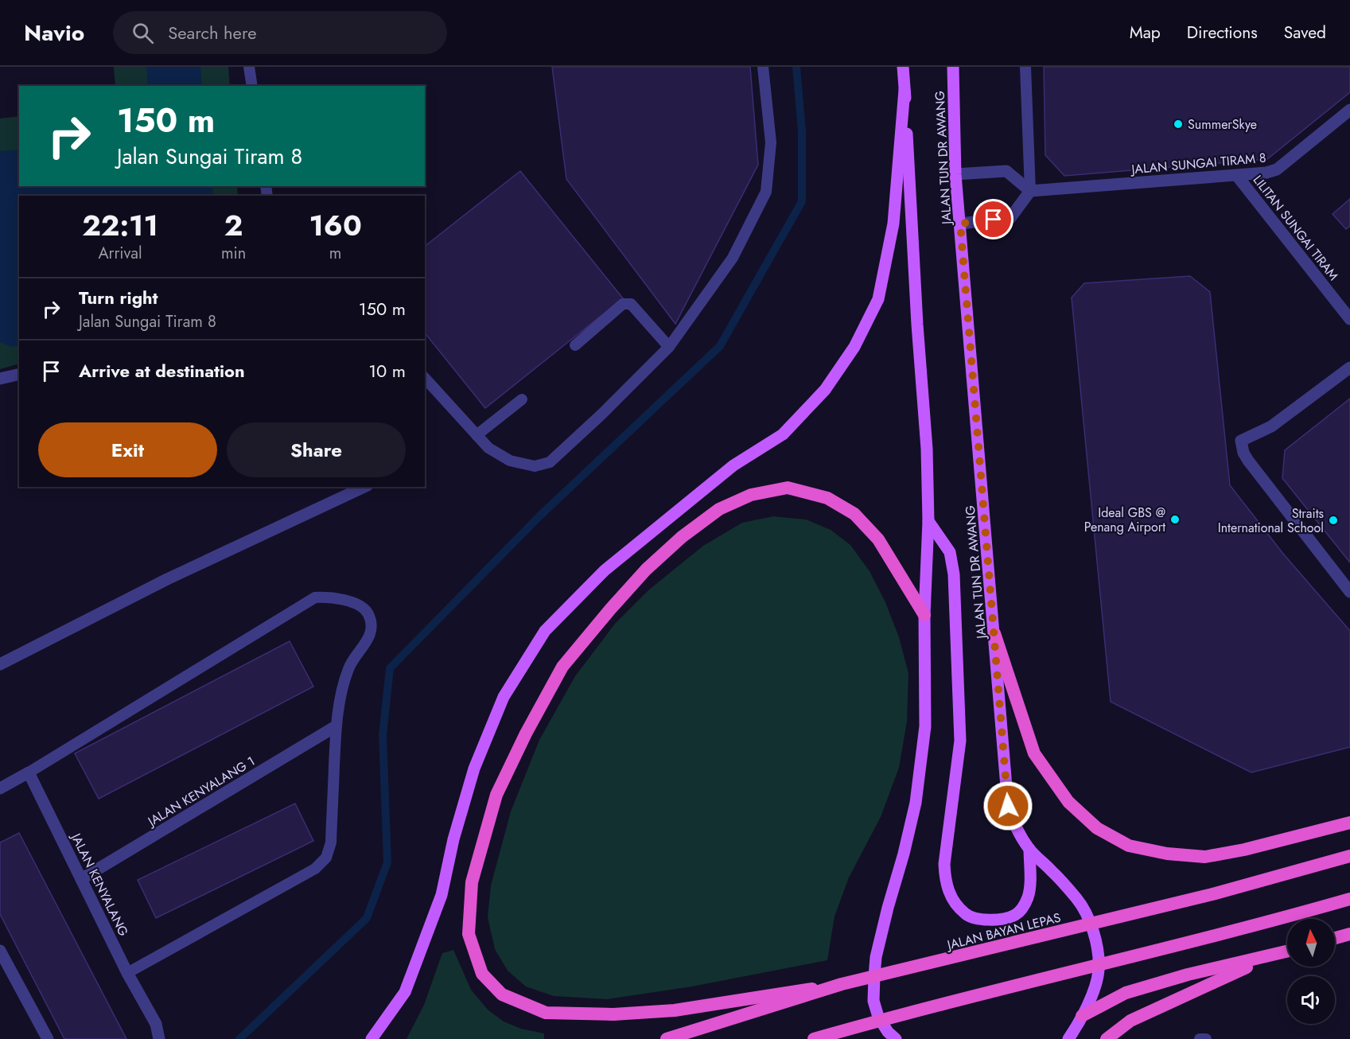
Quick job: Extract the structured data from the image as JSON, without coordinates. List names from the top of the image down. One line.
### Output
{"streets":{"highway":["JALAN BAYAN LEPAS"],"main road":["JALAN TUN DR AWANG"],"street":["JALAN SUNGAI TIRAM 8","LILITAN SUNGAI TIRAM","JALAN KENYALANG 1","JALAN KENYALANG"]},"crossings":[["JALAN SUNGAI TIRAM 8","LILITAN SUNGAI TIRAM"],["JALAN KENYALANG 1","JALAN KENYALANG"]],"places":["SummerSkye","Ideal GBS @ Penang Airport","Straits International School"],"north":"top","page":{"header":"Navio","search":"Search here","nav":["Map","Directions","Saved"],"turn":["150 m","Jalan Sungai Tiram 8"],"eta":["22:11","Arrival","2","min","160","m"],"list":[{"name":"Turn right","note":"Jalan Sungai Tiram 8","value":"150 m"},{"name":"Arrive at destination","value":"10 m"}],"buttons":["Exit","Share"]}}
